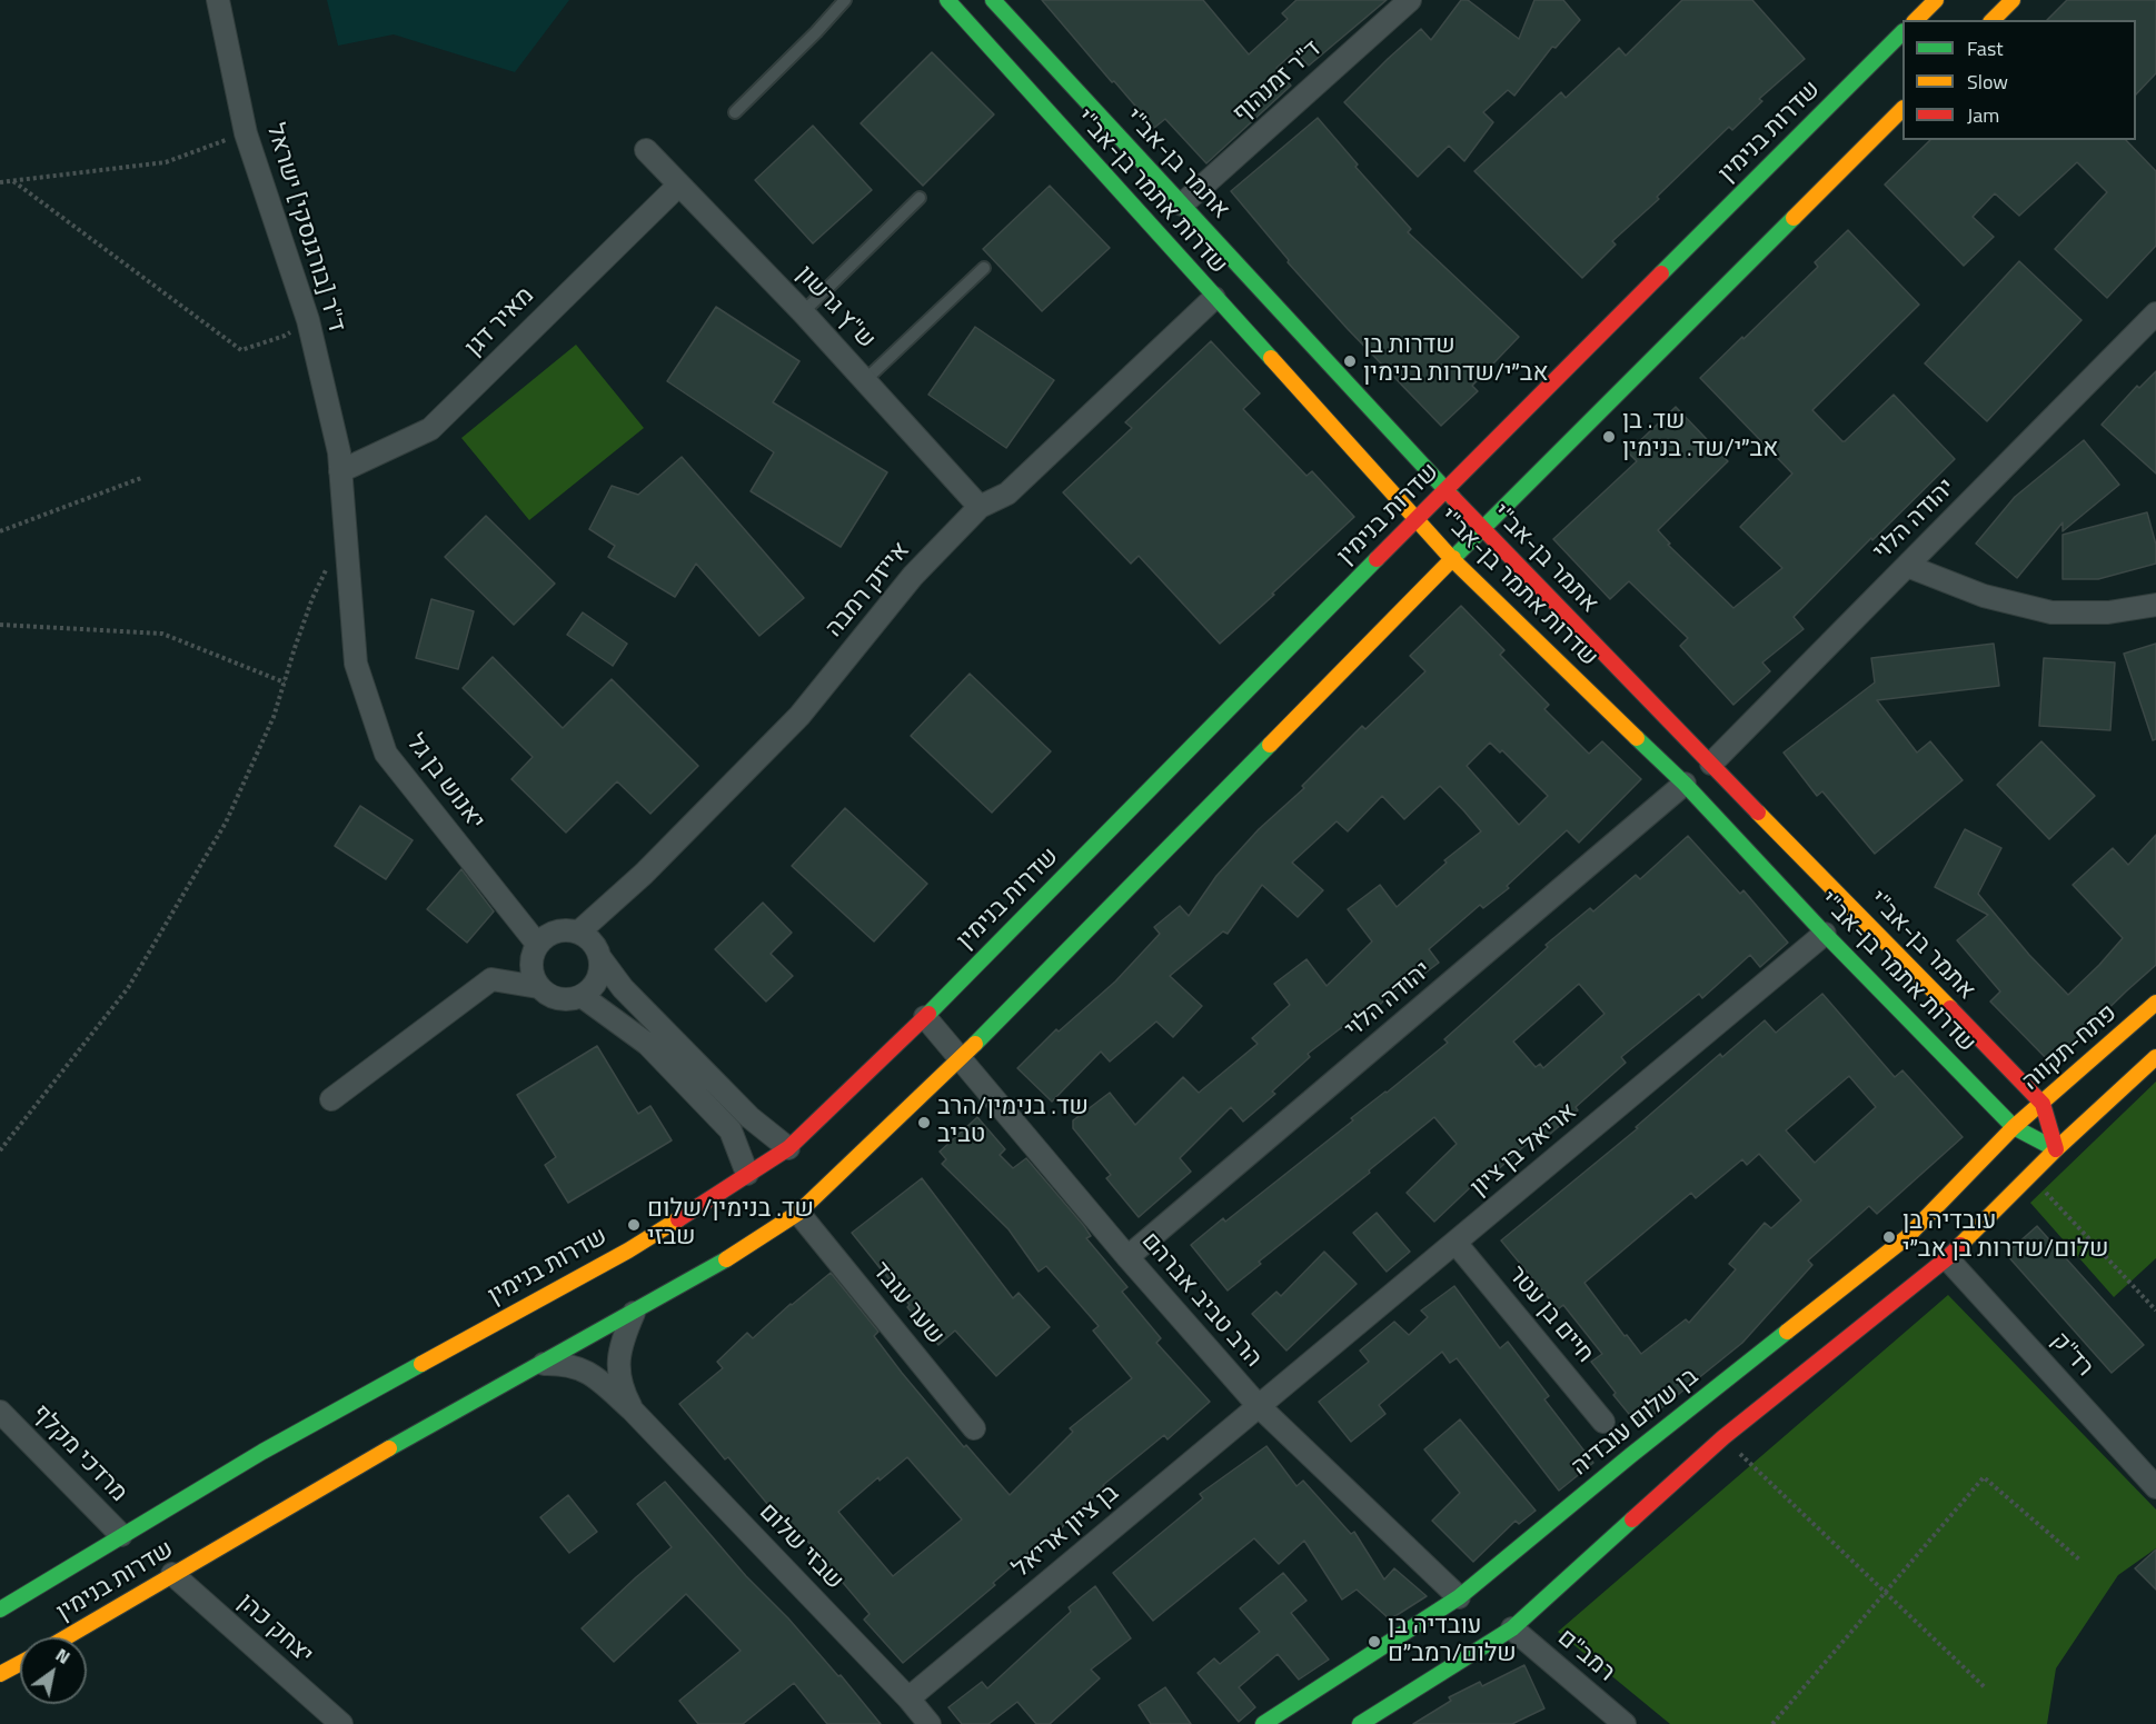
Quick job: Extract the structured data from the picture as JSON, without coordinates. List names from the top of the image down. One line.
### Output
{"streets":{"main road":["שדרות בנימין","אתמר בן-אב\"י","שדרות אתמר בן-אב\"י","פתח-תקווה","בן שלום עובדיה"],"street":["ד\"ר זמנהוף","ד\"ר [בורגנסקי] ישראל","ש\"ץ גרשון","מאיר דגן","יהודה הלוי","אייזק רמבה","יאנוש בן גל","אריאל בן ציון","הרב טביב אברהם","שער עובד","חיים בן עטר","רד\"ק","מרדכי מקלף","בן ציון אריאל","שבזי שלום","יצחק כהן","רמב\"ם"]},"crossings":[["ד\"ר זמנהוף","אתמר בן-אב\"י"],["שדרות בנימין","אתמר בן-אב\"י"],["שדרות בנימין","שדרות אתמר בן-אב\"י"],["שדרות בנימין","הרב טביב אברהם"],["שדרות בנימין","שער עובד"],["שדרות בנימין","מרדכי מקלף"],["שדרות בנימין","שבזי שלום"],["שדרות בנימין","יצחק כהן"],["אתמר בן-אב\"י","שדרות אתמר בן-אב\"י"],["אתמר בן-אב\"י","יהודה הלוי"],["אתמר בן-אב\"י","פתח-תקווה"],["שדרות אתמר בן-אב\"י","יהודה הלוי"],["שדרות אתמר בן-אב\"י","אייזק רמבה"],["שדרות אתמר בן-אב\"י","פתח-תקווה"],["שדרות אתמר בן-אב\"י","אריאל בן ציון"],["שדרות אתמר בן-אב\"י","בן שלום עובדיה"],["ד\"ר [בורגנסקי] ישראל","מאיר דגן"],["ד\"ר [בורגנסקי] ישראל","יאנוש בן גל"],["ש\"ץ גרשון","מאיר דגן"],["ש\"ץ גרשון","אייזק רמבה"],["מאיר דגן","יאנוש בן גל"],["יהודה הלוי","הרב טביב אברהם"],["אייזק רמבה","יאנוש בן גל"],["פתח-תקווה","בן שלום עובדיה"],["אריאל בן ציון","הרב טביב אברהם"],["אריאל בן ציון","חיים בן עטר"],["אריאל בן ציון","בן ציון אריאל"],["הרב טביב אברהם","בן שלום עובדיה"],["הרב טביב אברהם","בן ציון אריאל"],["בן ציון אריאל","שבזי שלום"]],"places":["שדרות בן אב״י/שדרות בנימין","שד. בן אב״י/שד. בנימין","שד. בנימין/הרב טביב","שד. בנימין/שלום שבזי","עובדיה בן שלום/שדרות בן אב״י","עובדיה בן שלום/רמב״ם"],"legend":["Fast","Slow","Jam"],"north":"top right"}
